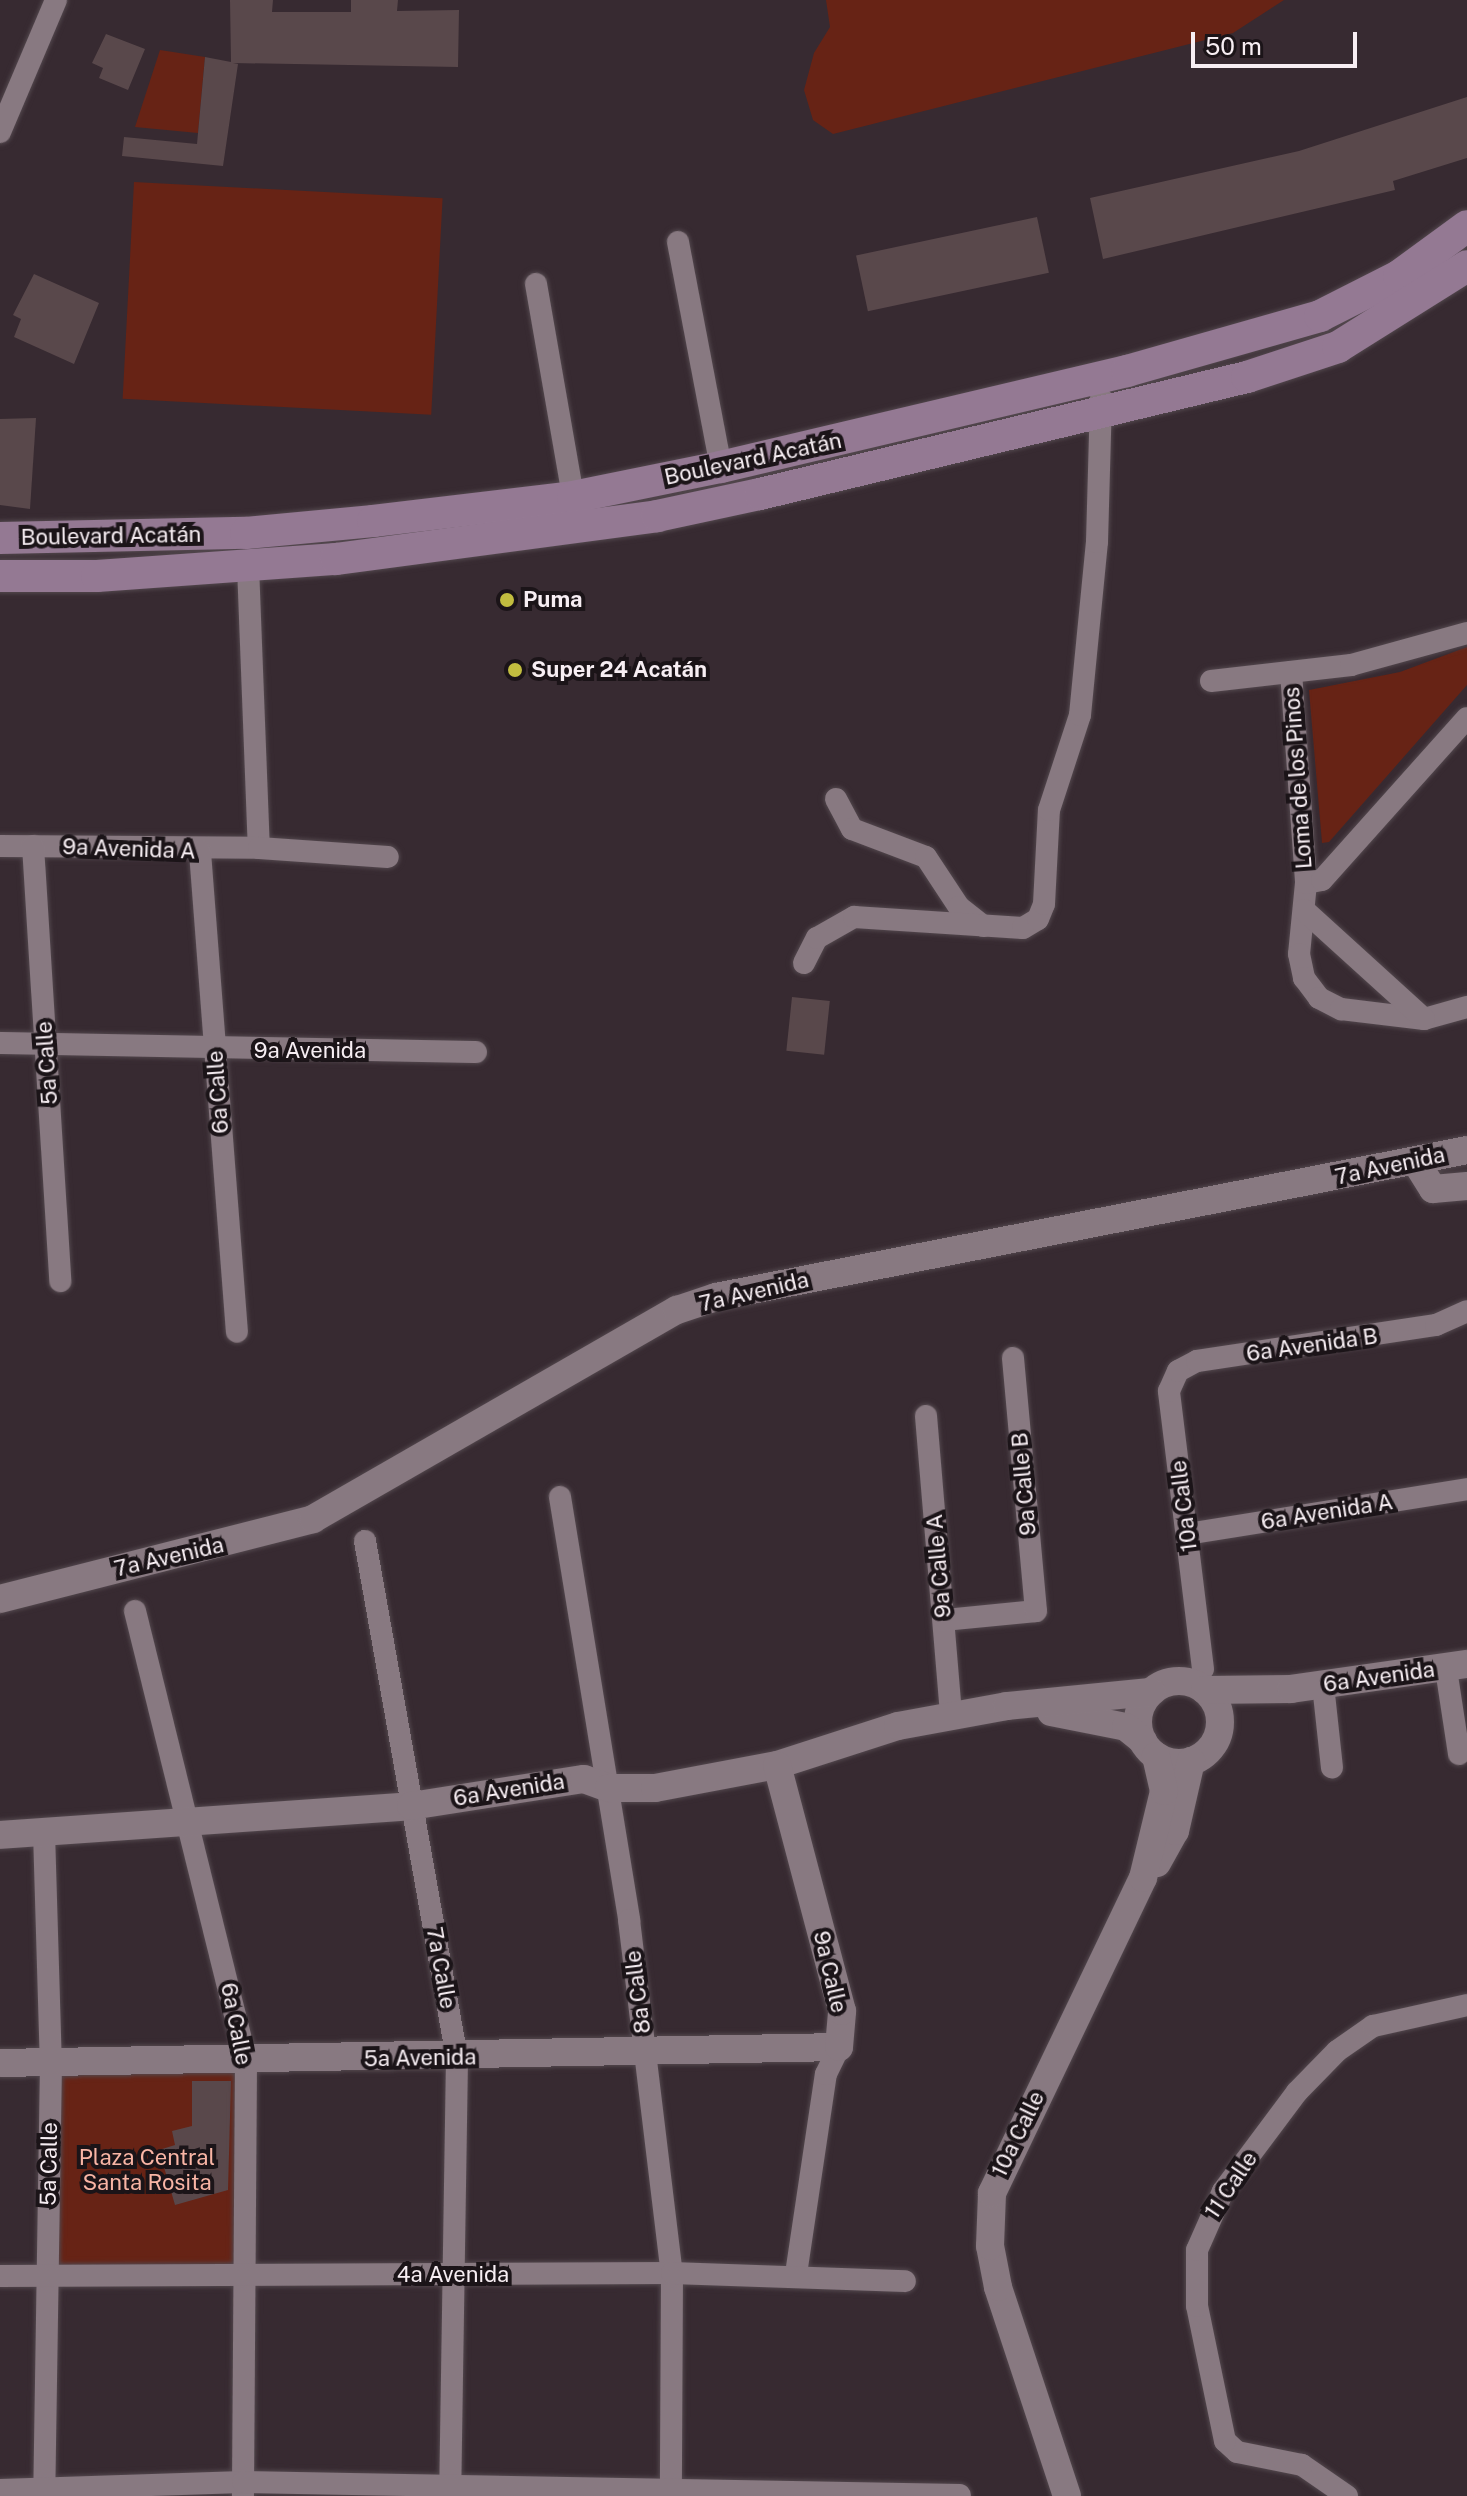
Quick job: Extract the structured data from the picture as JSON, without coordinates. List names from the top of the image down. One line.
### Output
{"streets":{"main road":["Boulevard Acatán"],"street":["Loma de los Pinos","9a Avenida A","9a Avenida","5a Calle","6a Calle","7a Avenida","6a Avenida B","9a Calle B","10a Calle","6a Avenida A","9a Calle A","6a Avenida","7a Calle","9a Calle","8a Calle","5a Avenida","11 Calle","4a Avenida"]},"crossings":[["9a Avenida A","5a Calle"],["9a Avenida A","6a Calle"],["9a Avenida","5a Calle"],["9a Avenida","6a Calle"],["5a Calle","6a Avenida"],["5a Calle","5a Avenida"],["5a Calle","4a Avenida"],["6a Calle","6a Avenida"],["6a Calle","5a Avenida"],["6a Calle","4a Avenida"],["6a Avenida B","10a Calle"],["9a Calle B","9a Calle A"],["10a Calle","6a Avenida A"],["10a Calle","6a Avenida"],["9a Calle A","6a Avenida"],["6a Avenida","7a Calle"],["6a Avenida","9a Calle"],["6a Avenida","8a Calle"],["7a Calle","5a Avenida"],["7a Calle","4a Avenida"],["9a Calle","5a Avenida"],["9a Calle","4a Avenida"],["8a Calle","5a Avenida"],["8a Calle","4a Avenida"]],"parks":["Plaza Central Santa Rosita"],"places":["Puma","Super 24 Acatán"],"scale_bar":"50 m"}
